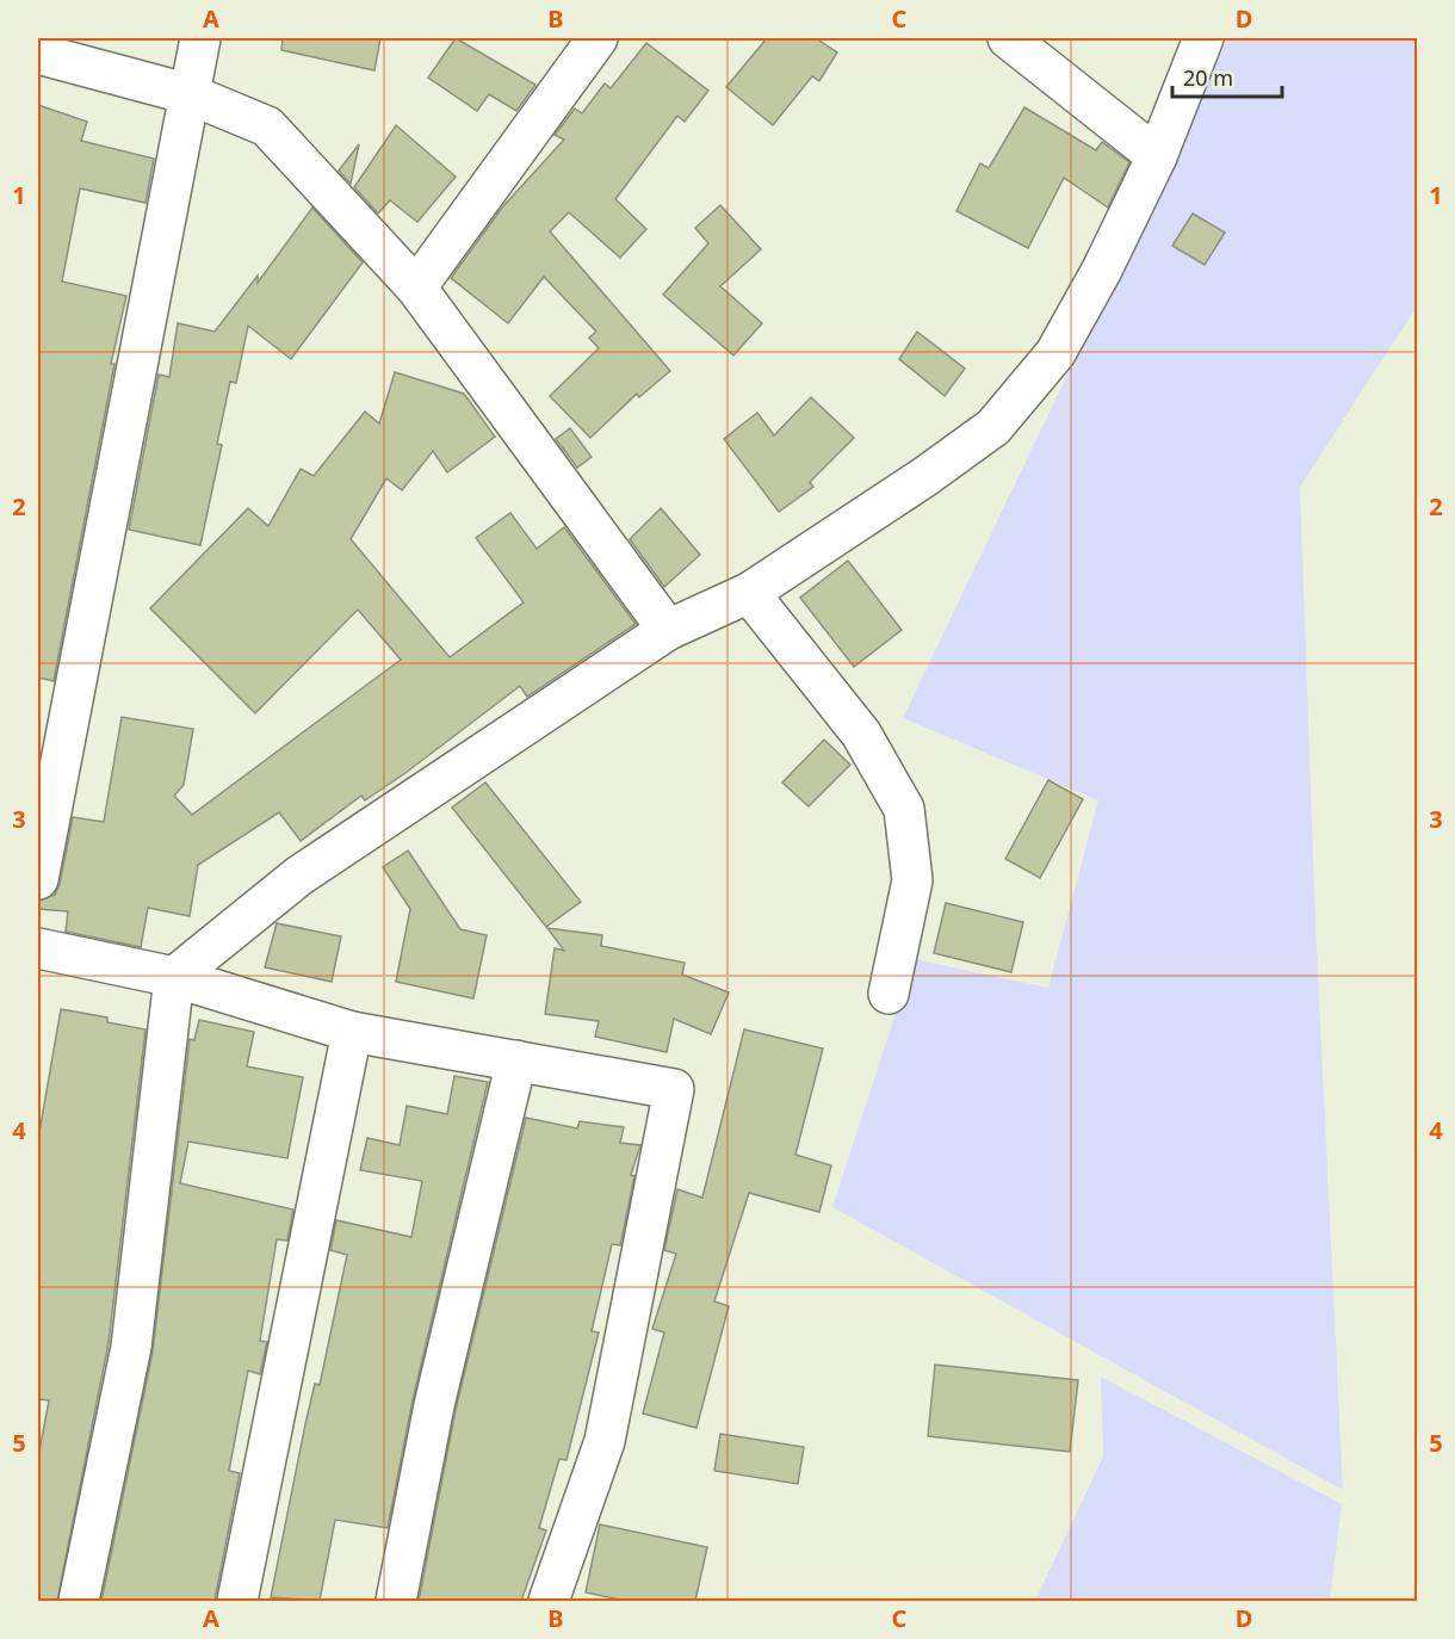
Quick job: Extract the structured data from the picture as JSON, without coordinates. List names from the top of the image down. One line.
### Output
{"scale_bar":"20 m","grid":{"columns":["A","B","C","D"],"rows":["1","2","3","4","5"]}}
